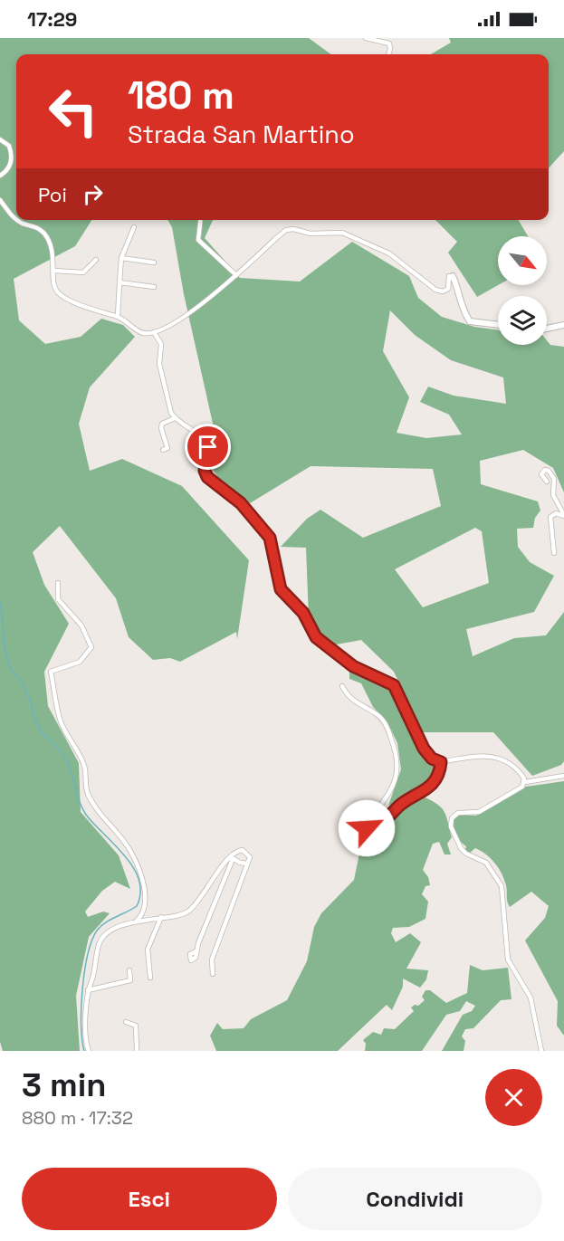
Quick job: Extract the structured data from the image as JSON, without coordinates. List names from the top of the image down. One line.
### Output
{"north":"bottom right","page":{"status":"17:29","turn":["180 m","Strada San Martino"],"then":"Poi","heading":["3 min","880 m · 17:32"],"buttons":["Esci","Condividi"]}}
